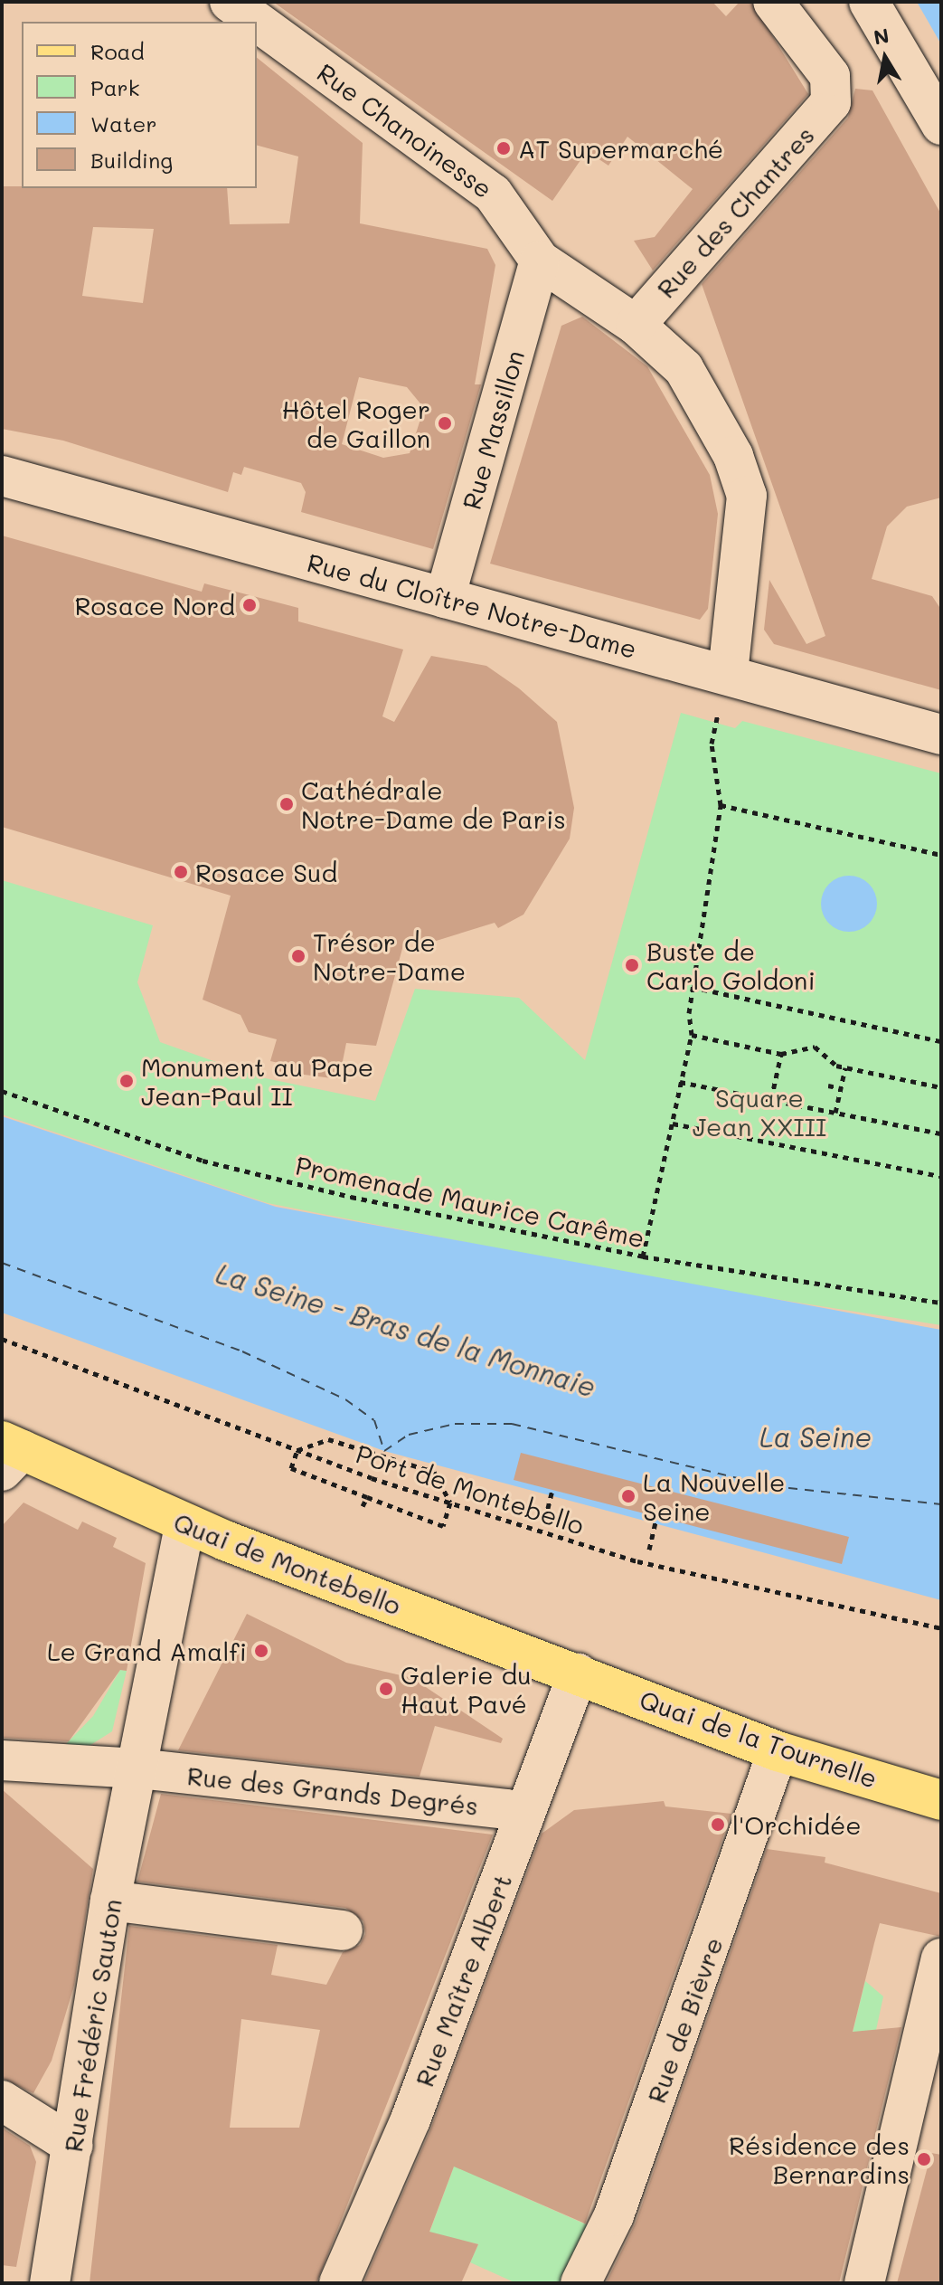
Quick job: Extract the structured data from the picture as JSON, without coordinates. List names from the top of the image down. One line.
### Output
{"streets":{"main road":["Quai de Montebello","Quai de la Tournelle"],"street":["Rue Chanoinesse","Rue des Chantres","Rue Massillon","Rue du Cloître Notre-Dame","Rue des Grands Degrés","Rue Maître Albert","Rue de Bièvre","Rue Frédéric Sauton"],"path":["Promenade Maurice Carême","Port de Montebello"]},"crossings":[["Rue Chanoinesse","Rue des Chantres"],["Rue Chanoinesse","Rue Massillon"],["Rue Chanoinesse","Rue du Cloître Notre-Dame"],["Rue Massillon","Rue du Cloître Notre-Dame"],["Quai de Montebello","Quai de la Tournelle"],["Quai de Montebello","Rue Maître Albert"],["Quai de Montebello","Rue Frédéric Sauton"],["Quai de la Tournelle","Rue Maître Albert"],["Quai de la Tournelle","Rue de Bièvre"],["Rue des Grands Degrés","Rue Maître Albert"],["Rue des Grands Degrés","Rue Frédéric Sauton"]],"water":["La Seine - Bras de la Monnaie","La Seine"],"parks":["Square Jean XXIII"],"places":["AT Supermarché","Hôtel Roger de Gaillon","Rosace Nord","Cathédrale Notre-Dame de Paris","Rosace Sud","Trésor de Notre-Dame","Buste de Carlo Goldoni","Monument au Pape Jean-Paul II","La Nouvelle Seine","Le Grand Amalfi","Galerie du Haut Pavé","l'Orchidée","Résidence des Bernardins"],"legend":["Road","Park","Water","Building"],"north":"top"}
